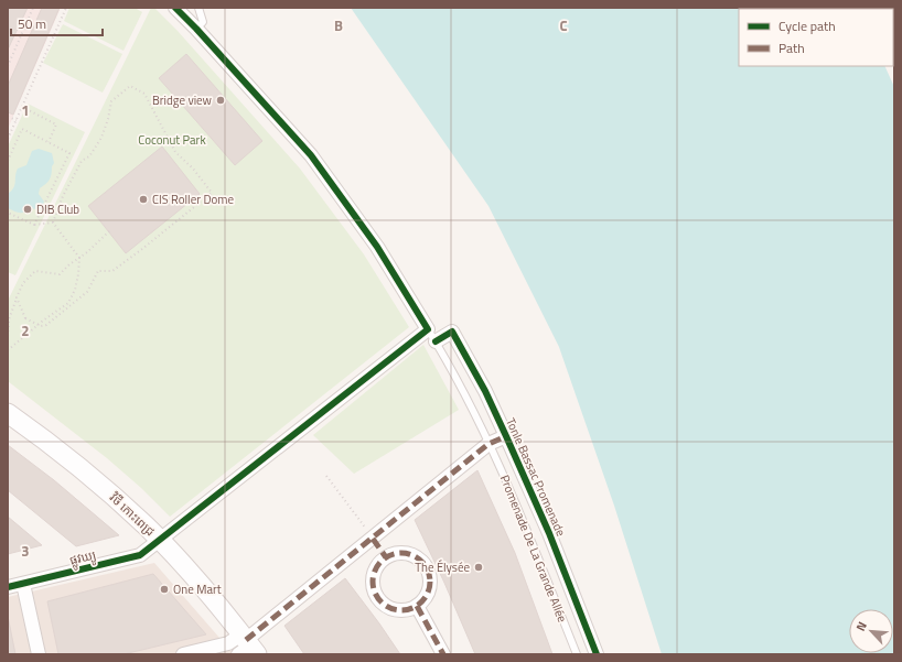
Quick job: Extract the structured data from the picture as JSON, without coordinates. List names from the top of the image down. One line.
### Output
{"streets":{"main road":["វិថី កោះពេជ្រ"],"street":["Tonle Bassac Promenade","ផ្លូវឃ្យូ"],"lane":["Promenade De La Grande Allée"]},"crossings":[["Tonle Bassac Promenade","Promenade De La Grande Allée"],["វិថី កោះពេជ្រ","ផ្លូវឃ្យូ"],["Promenade De La Grande Allée","ផ្លូវឃ្យូ"]],"parks":["Coconut Park"],"places":["Bridge view","CIS Roller Dome","DIB Club","The Élysée","One Mart"],"legend":["Cycle path","Path"],"scale_bar":"50 m","north":"top left","grid":{"columns":["B","C"],"rows":["1","2","3"]}}
